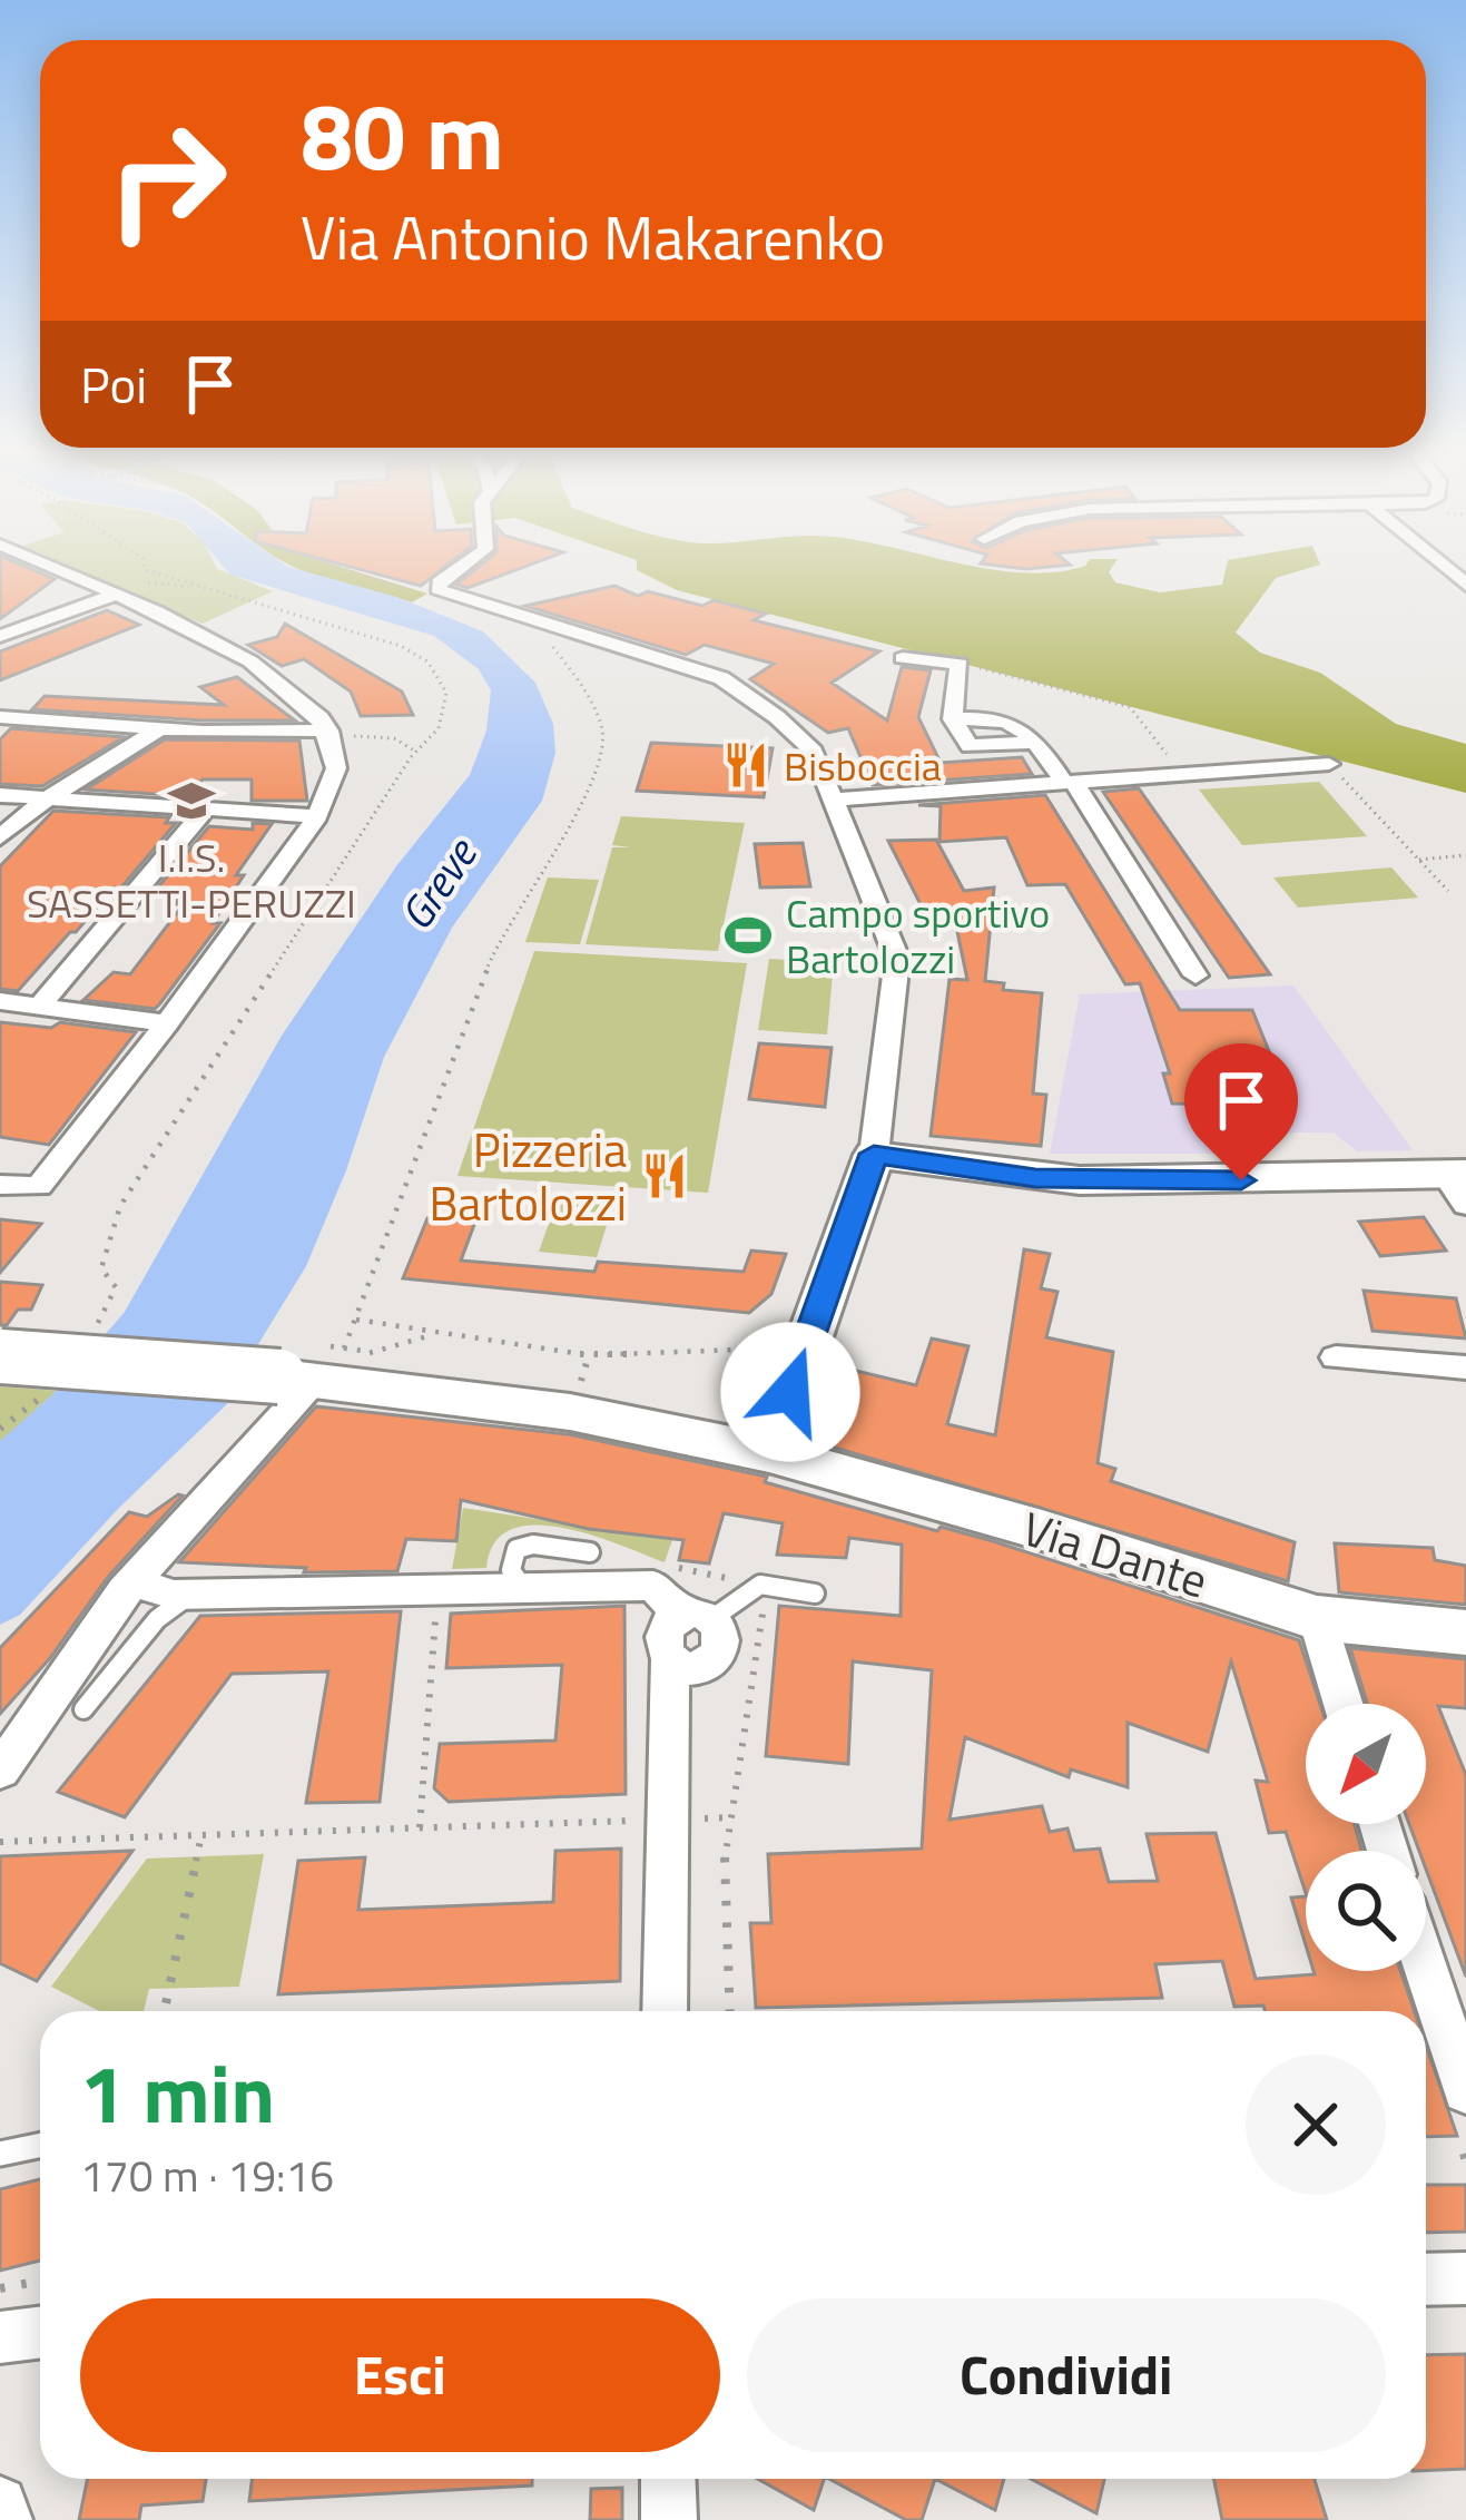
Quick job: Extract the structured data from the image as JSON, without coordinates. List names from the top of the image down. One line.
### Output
{"streets":{"main road":["Via Dante"]},"water":["Greve"],"places":{"restaurant":["Bisboccia","Pizzeria Bartolozzi"],"school or university":["I.I.S. SASSETTI-PERUZZI"],"sports":["Campo sportivo Bartolozzi"]},"north":"bottom left","page":{"turn":["80 m","Via Antonio Makarenko"],"then":"Poi","heading":["1 min","170 m · 19:16"],"buttons":["Esci","Condividi"]}}
